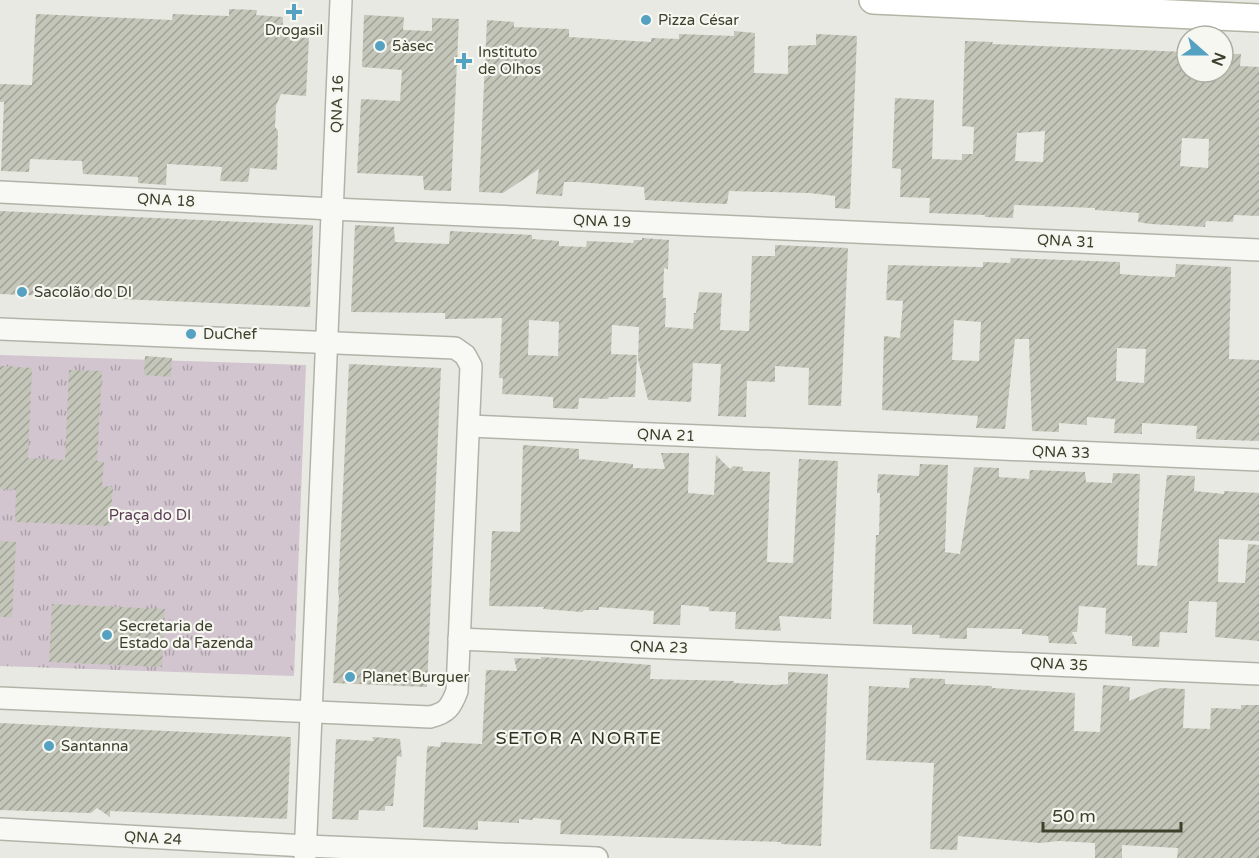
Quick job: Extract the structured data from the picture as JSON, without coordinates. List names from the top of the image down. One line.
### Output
{"streets":{"street":["QNA 16","QNA 18","QNA 19","QNA 31","QNA 21","QNA 33","QNA 23","QNA 35","QNA 24"]},"crossings":[["QNA 16","QNA 18"],["QNA 16","QNA 19"],["QNA 16","QNA 24"],["QNA 18","QNA 19"],["QNA 19","QNA 31"],["QNA 21","QNA 33"],["QNA 23","QNA 35"]],"districts":["SETOR A NORTE"],"parks":["Praça do DI"],"places":{"health":["Drogasil","Instituto de Olhos"],"other":["Pizza César","5àsec","Sacolão do DI","DuChef","Secretaria de Estado da Fazenda","Planet Burguer","Santanna"]},"scale_bar":"50 m","north":"right"}
